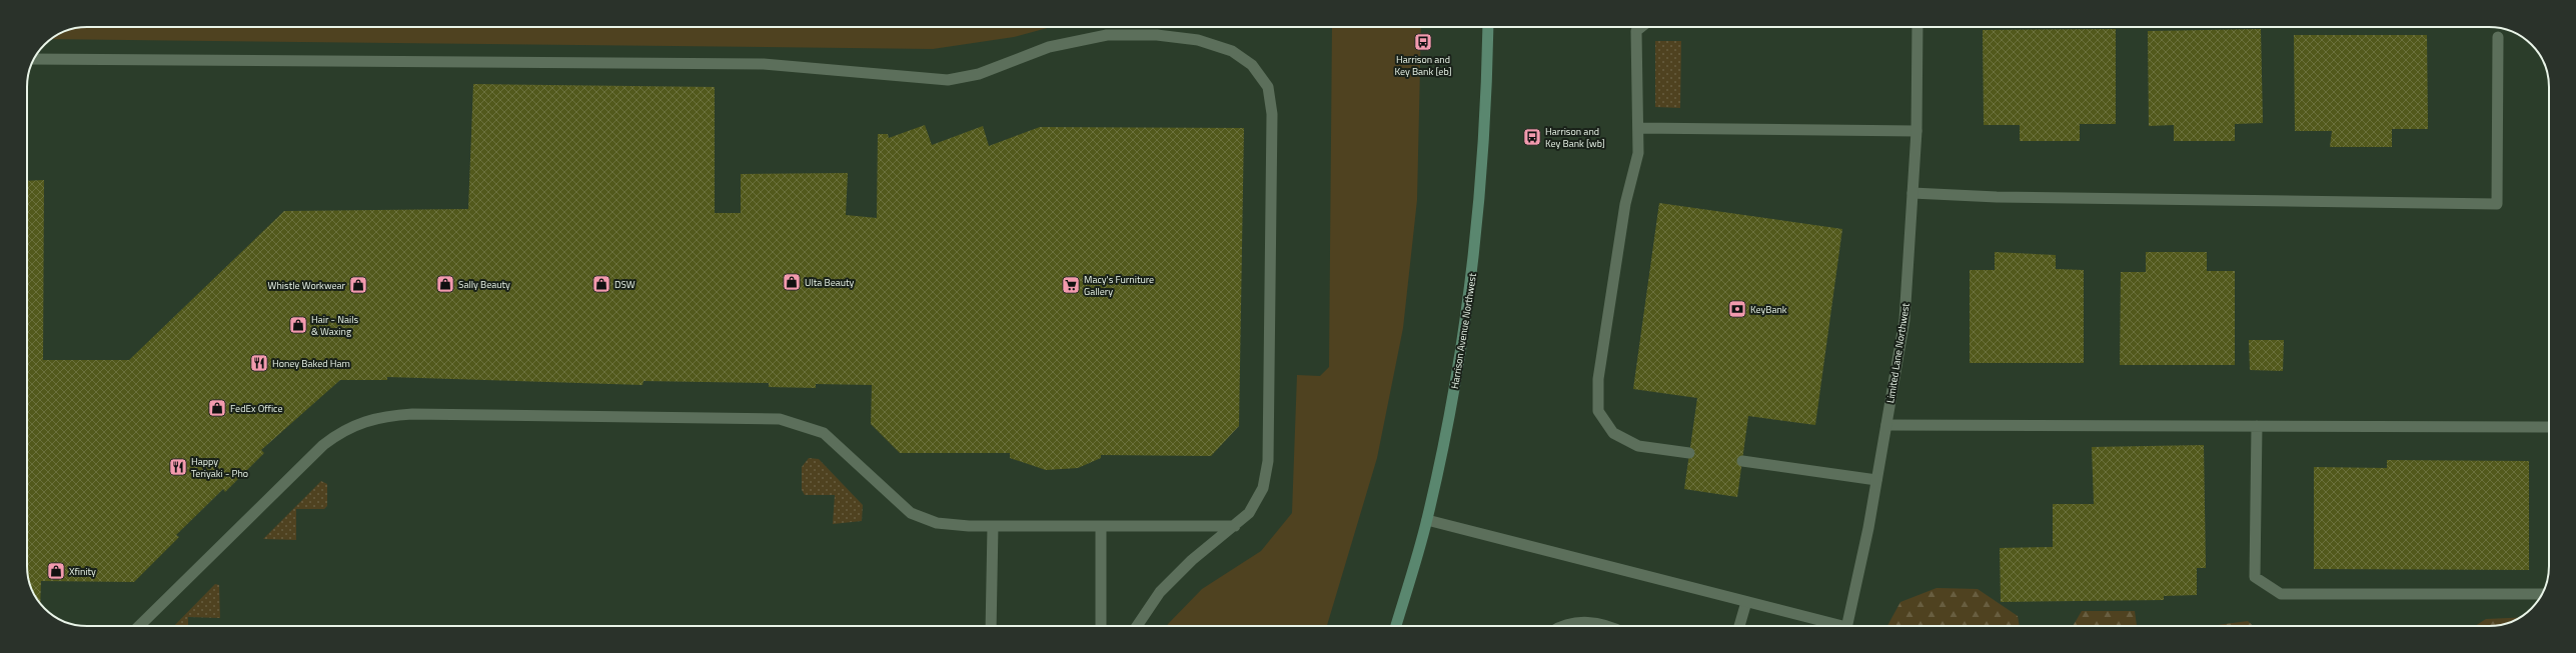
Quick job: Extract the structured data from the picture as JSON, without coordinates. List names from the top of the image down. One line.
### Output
{"streets":{"main road":["Harrison Avenue Northwest"],"street":["Limited Lane Northwest"]},"places":{"bus stop":["Harrison and Key Bank [eb]","Harrison and Key Bank [wb]"],"shop":["Ulta Beauty","Sally Beauty","DSW","Whistle Workwear","Hair - Nails & Waxing","FedEx Office","Xfinity"],"supermarket":["Macy's Furniture Gallery"],"bank":["KeyBank"],"restaurant":["Honey Baked Ham","Happy Teriyaki - Pho"]}}
